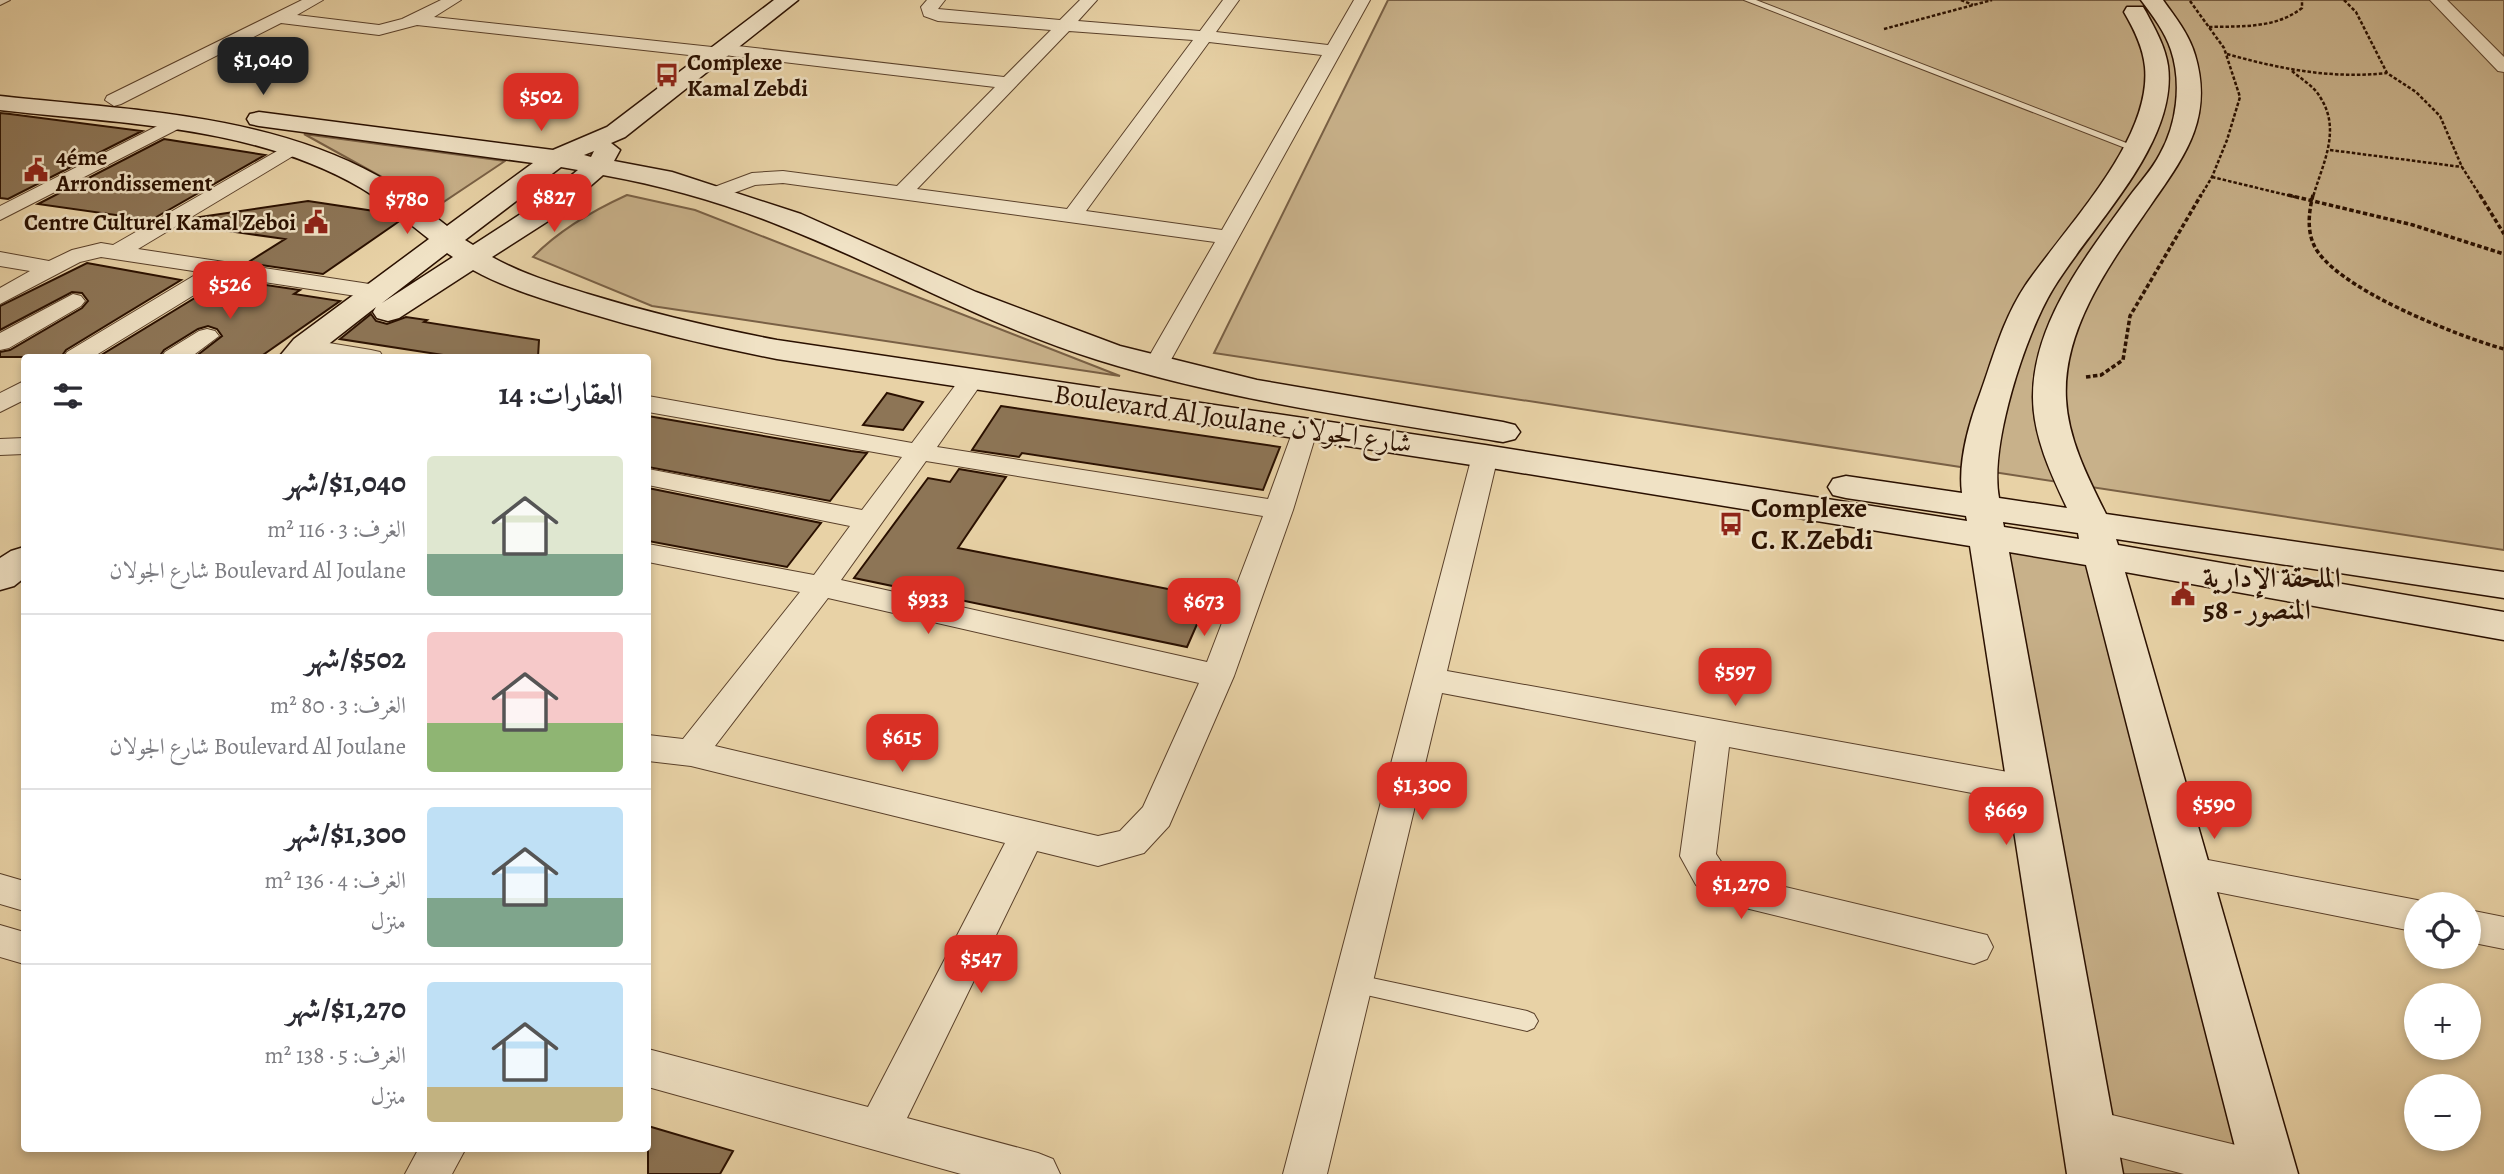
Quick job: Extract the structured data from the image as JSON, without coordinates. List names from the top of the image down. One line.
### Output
{"streets":{"main road":["Boulevard Al Joulane شارع الجولان"]},"places":{"bus stop":["Complexe Kamal Zebdi","Complexe C. K.Zebdi"],"public building":["4éme Arrondissement","Centre Culturel Kamal Zeboi","الملحقة الإدارية 58 - المنصور"]},"page":{"price":["$1,040","$502","$827","$780","$526","$933","$673","$597","$615","$1,300","$590","$669","$1,270","$547"],"heading":"العقارات: 14","list":[{"name":"$1,040/شهر","note":"الغرف: 3 · 116 m² · Boulevard Al Joulane شارع الجولان"},{"name":"$502/شهر","note":"الغرف: 3 · 80 m² · Boulevard Al Joulane شارع الجولان"},{"name":"$1,300/شهر","note":"الغرف: 4 · 136 m² · منزل"},{"name":"$1,270/شهر","note":"الغرف: 5 · 138 m² · منزل"}],"map_buttons":["+","−"]}}
